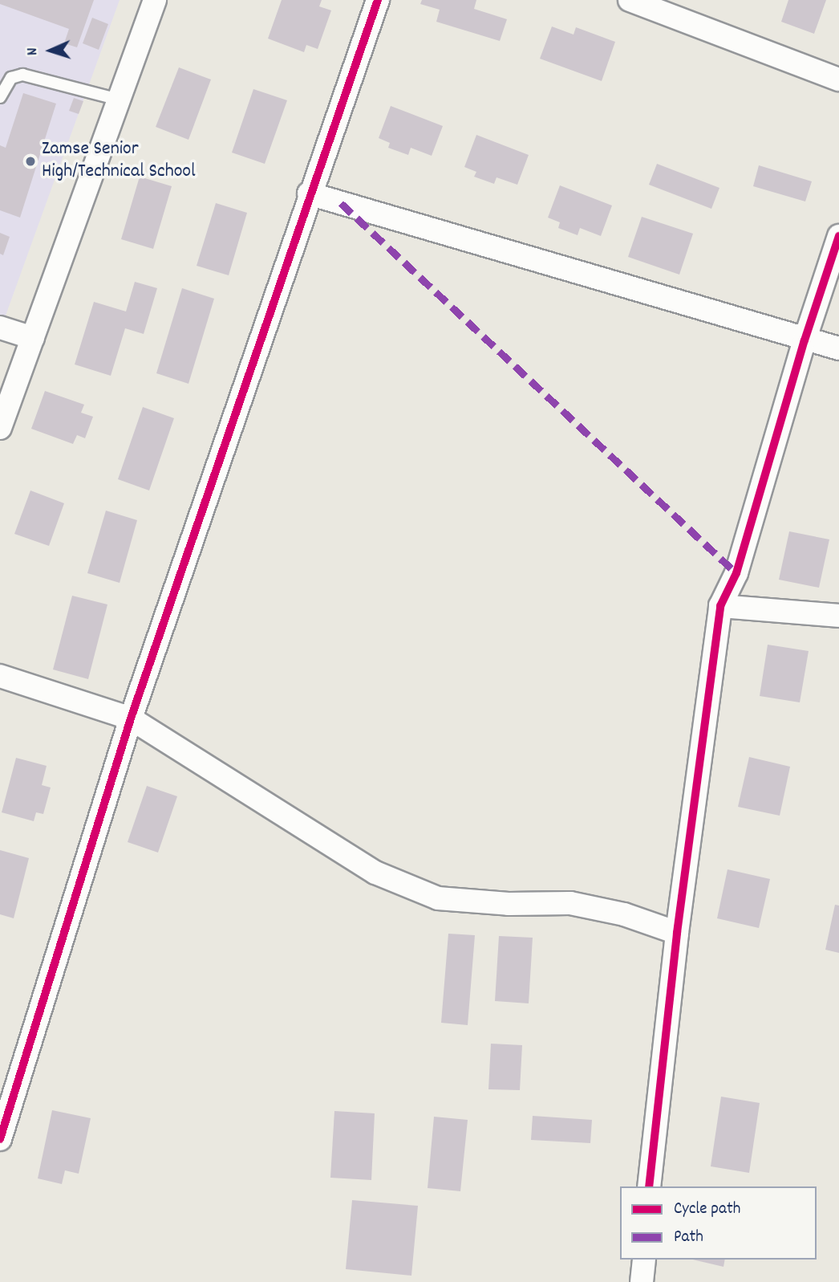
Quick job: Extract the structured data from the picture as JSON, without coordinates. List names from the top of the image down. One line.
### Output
{"places":["Zamse Senior High/Technical School"],"legend":["Cycle path","Path"],"north":"left"}
